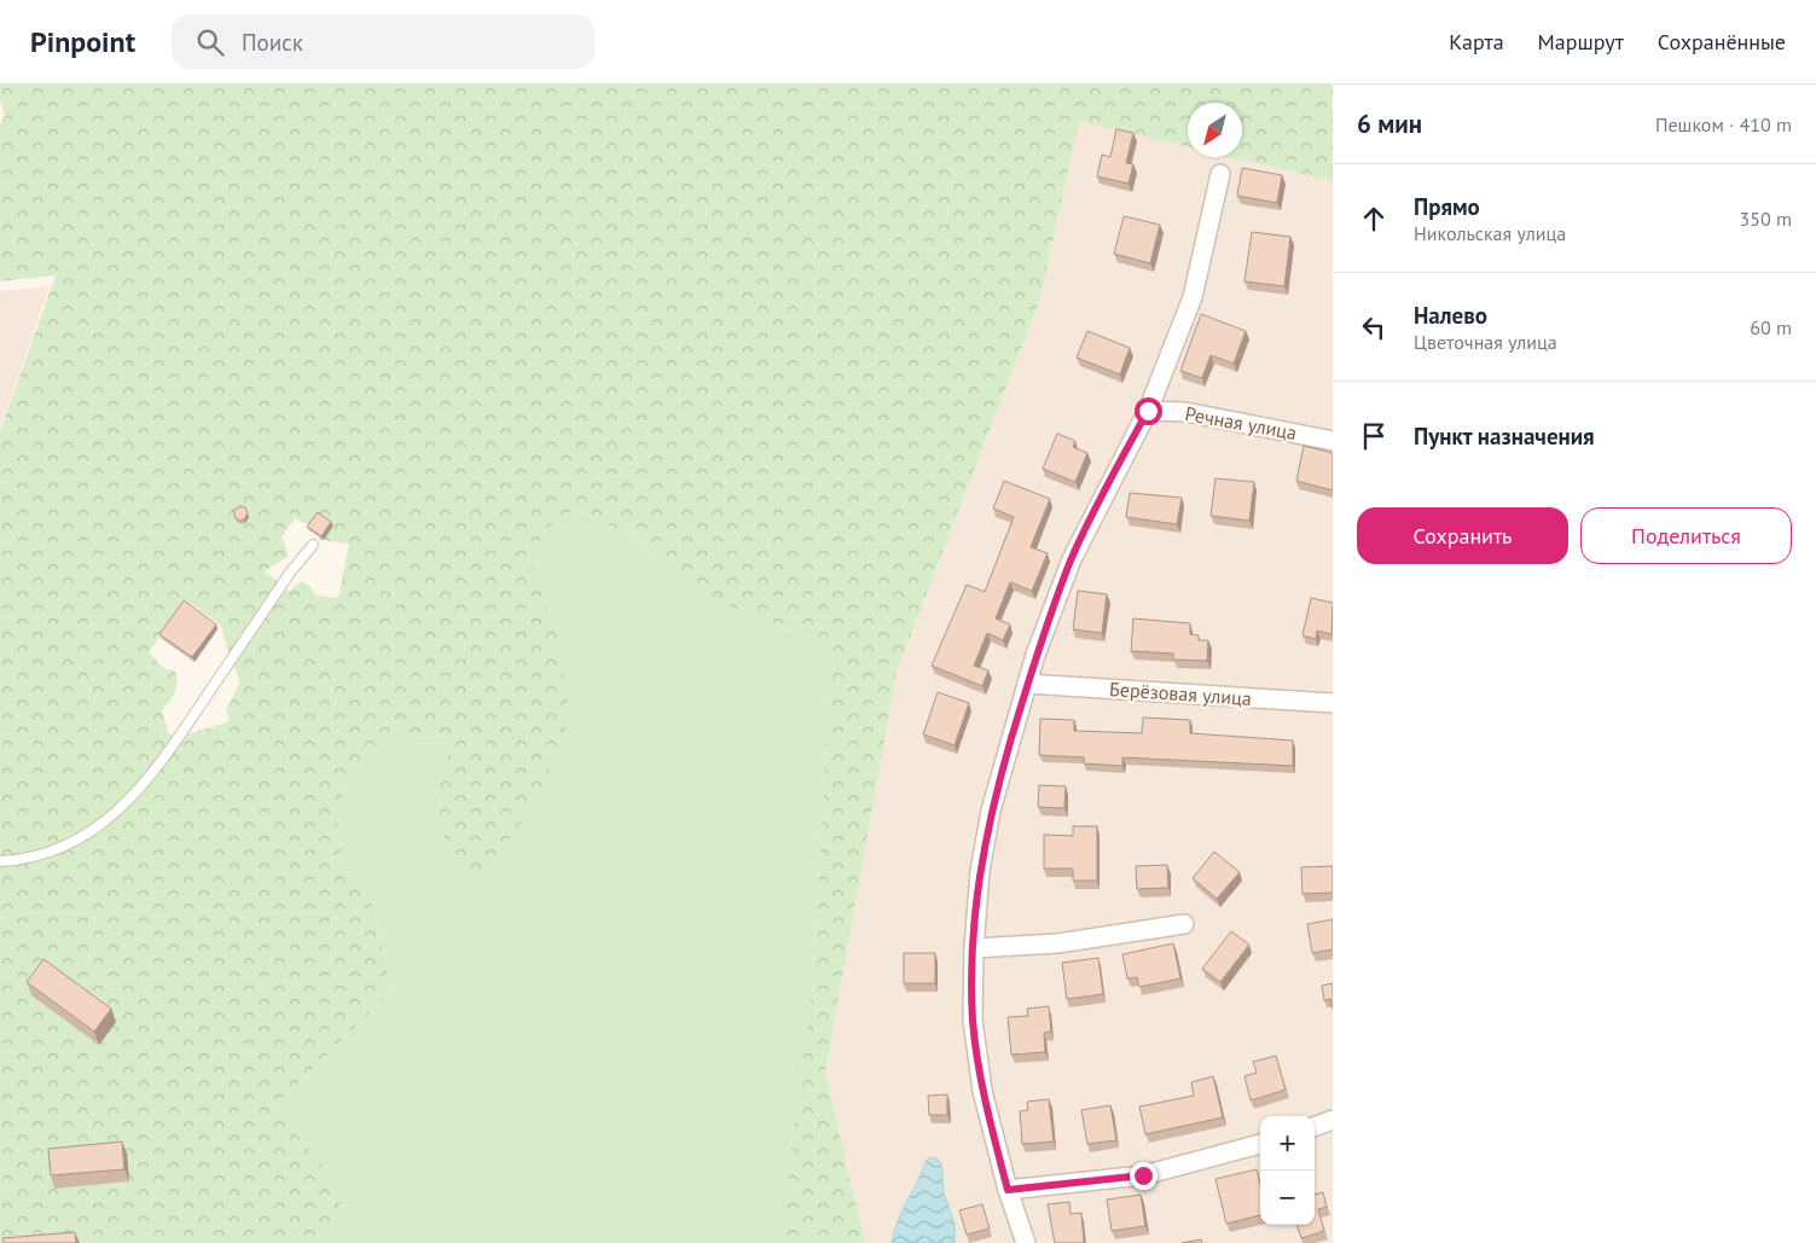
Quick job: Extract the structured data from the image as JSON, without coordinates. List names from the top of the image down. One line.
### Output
{"streets":{"street":["Речная улица","Берёзовая улица"]},"north":"bottom left","page":{"header":"Pinpoint","search":"Поиск","nav":["Карта","Маршрут","Сохранённые"],"heading":["6 мин","Пешком · 410 m"],"list":[["Прямо","Никольская улица","350 m"],["Налево","Цветочная улица","60 m"],"Пункт назначения"],"buttons":["Сохранить","Поделиться"],"map_buttons":["+","−"]}}
